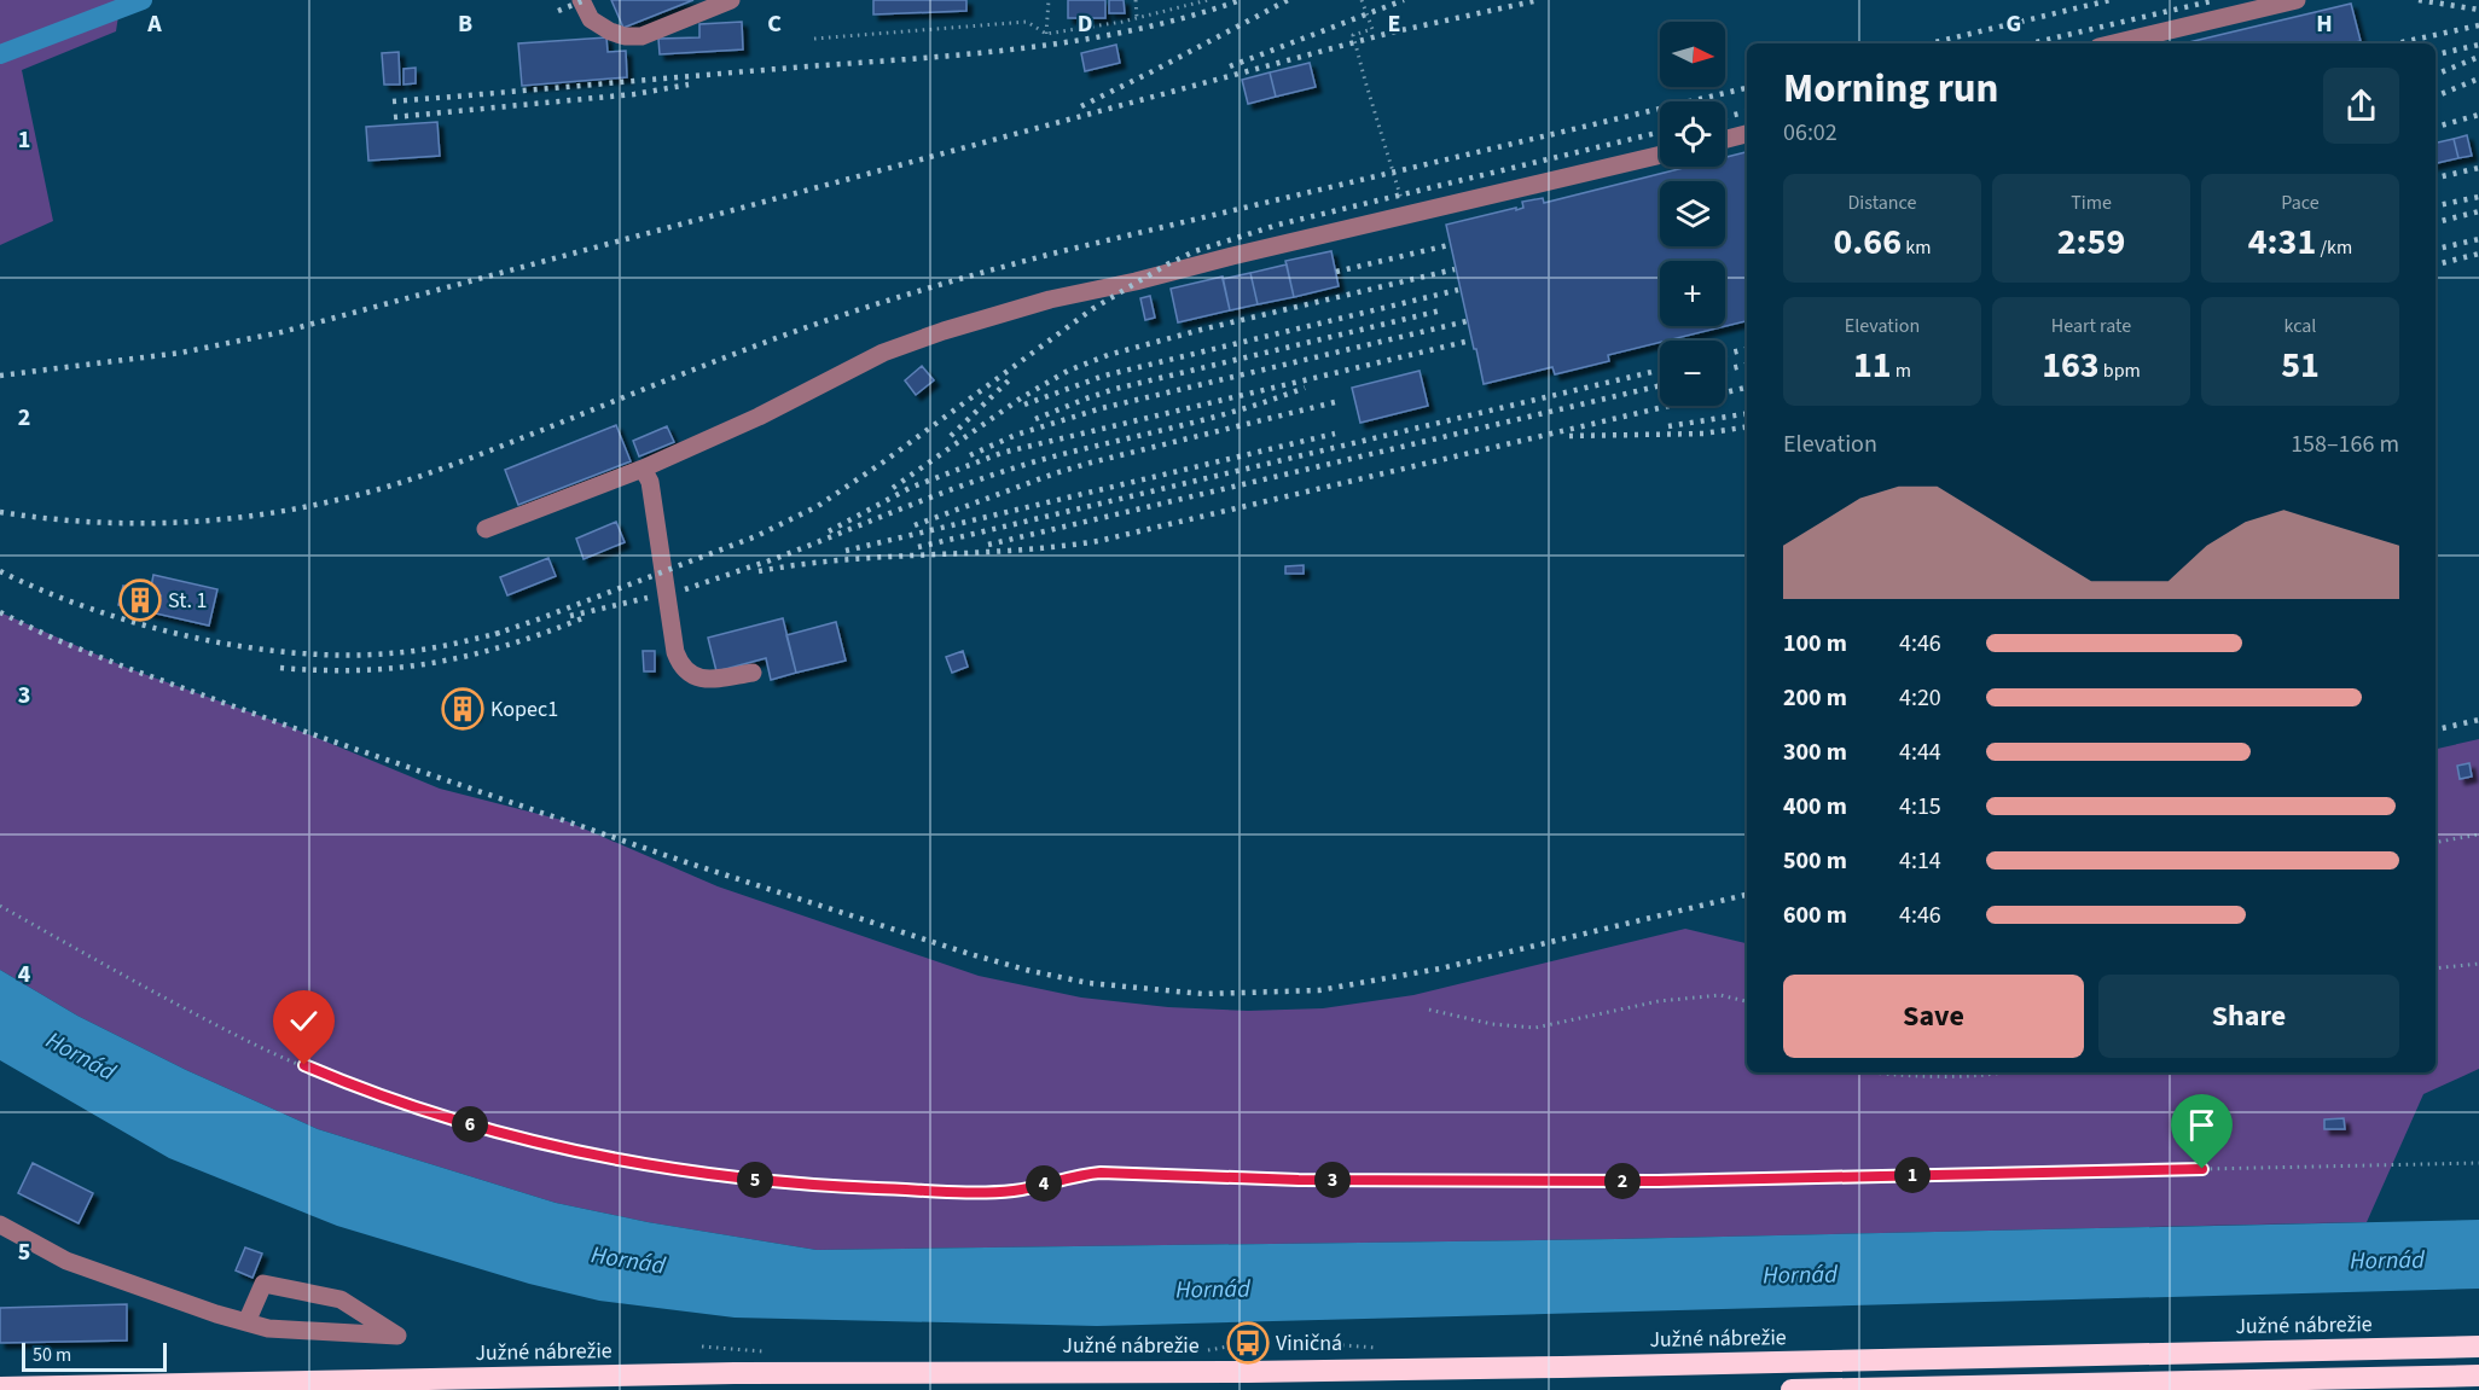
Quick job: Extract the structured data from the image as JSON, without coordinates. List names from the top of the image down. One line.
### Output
{"streets":{"highway":["Južné nábrežie"]},"water":["Hornád"],"places":{"building":["St. 1","Kopec1"],"bus stop":["Viničná"]},"scale_bar":"50 m","north":"right","page":{"map_buttons":["+","−"],"heading":["Morning run","06:02"],"stats":[["Distance","0.66 km"],["Time","2:59"],["Pace","4:31 /km"],["Elevation","11 m"],["Heart rate","163 bpm"],["kcal","51"]],"chart":["Elevation","158–166 m"],"list":[{"name":"100 m","note":"4:46"},{"name":"200 m","note":"4:20"},{"name":"300 m","note":"4:44"},{"name":"400 m","note":"4:15"},{"name":"500 m","note":"4:14"},{"name":"600 m","note":"4:46"}],"buttons":["Save","Share"],"pins":["6","1","3","5","2","4"],"scale":"50 m"},"grid":{"columns":["A","B","C","D","E","G","H"],"rows":["1","2","3","4","5"]}}
